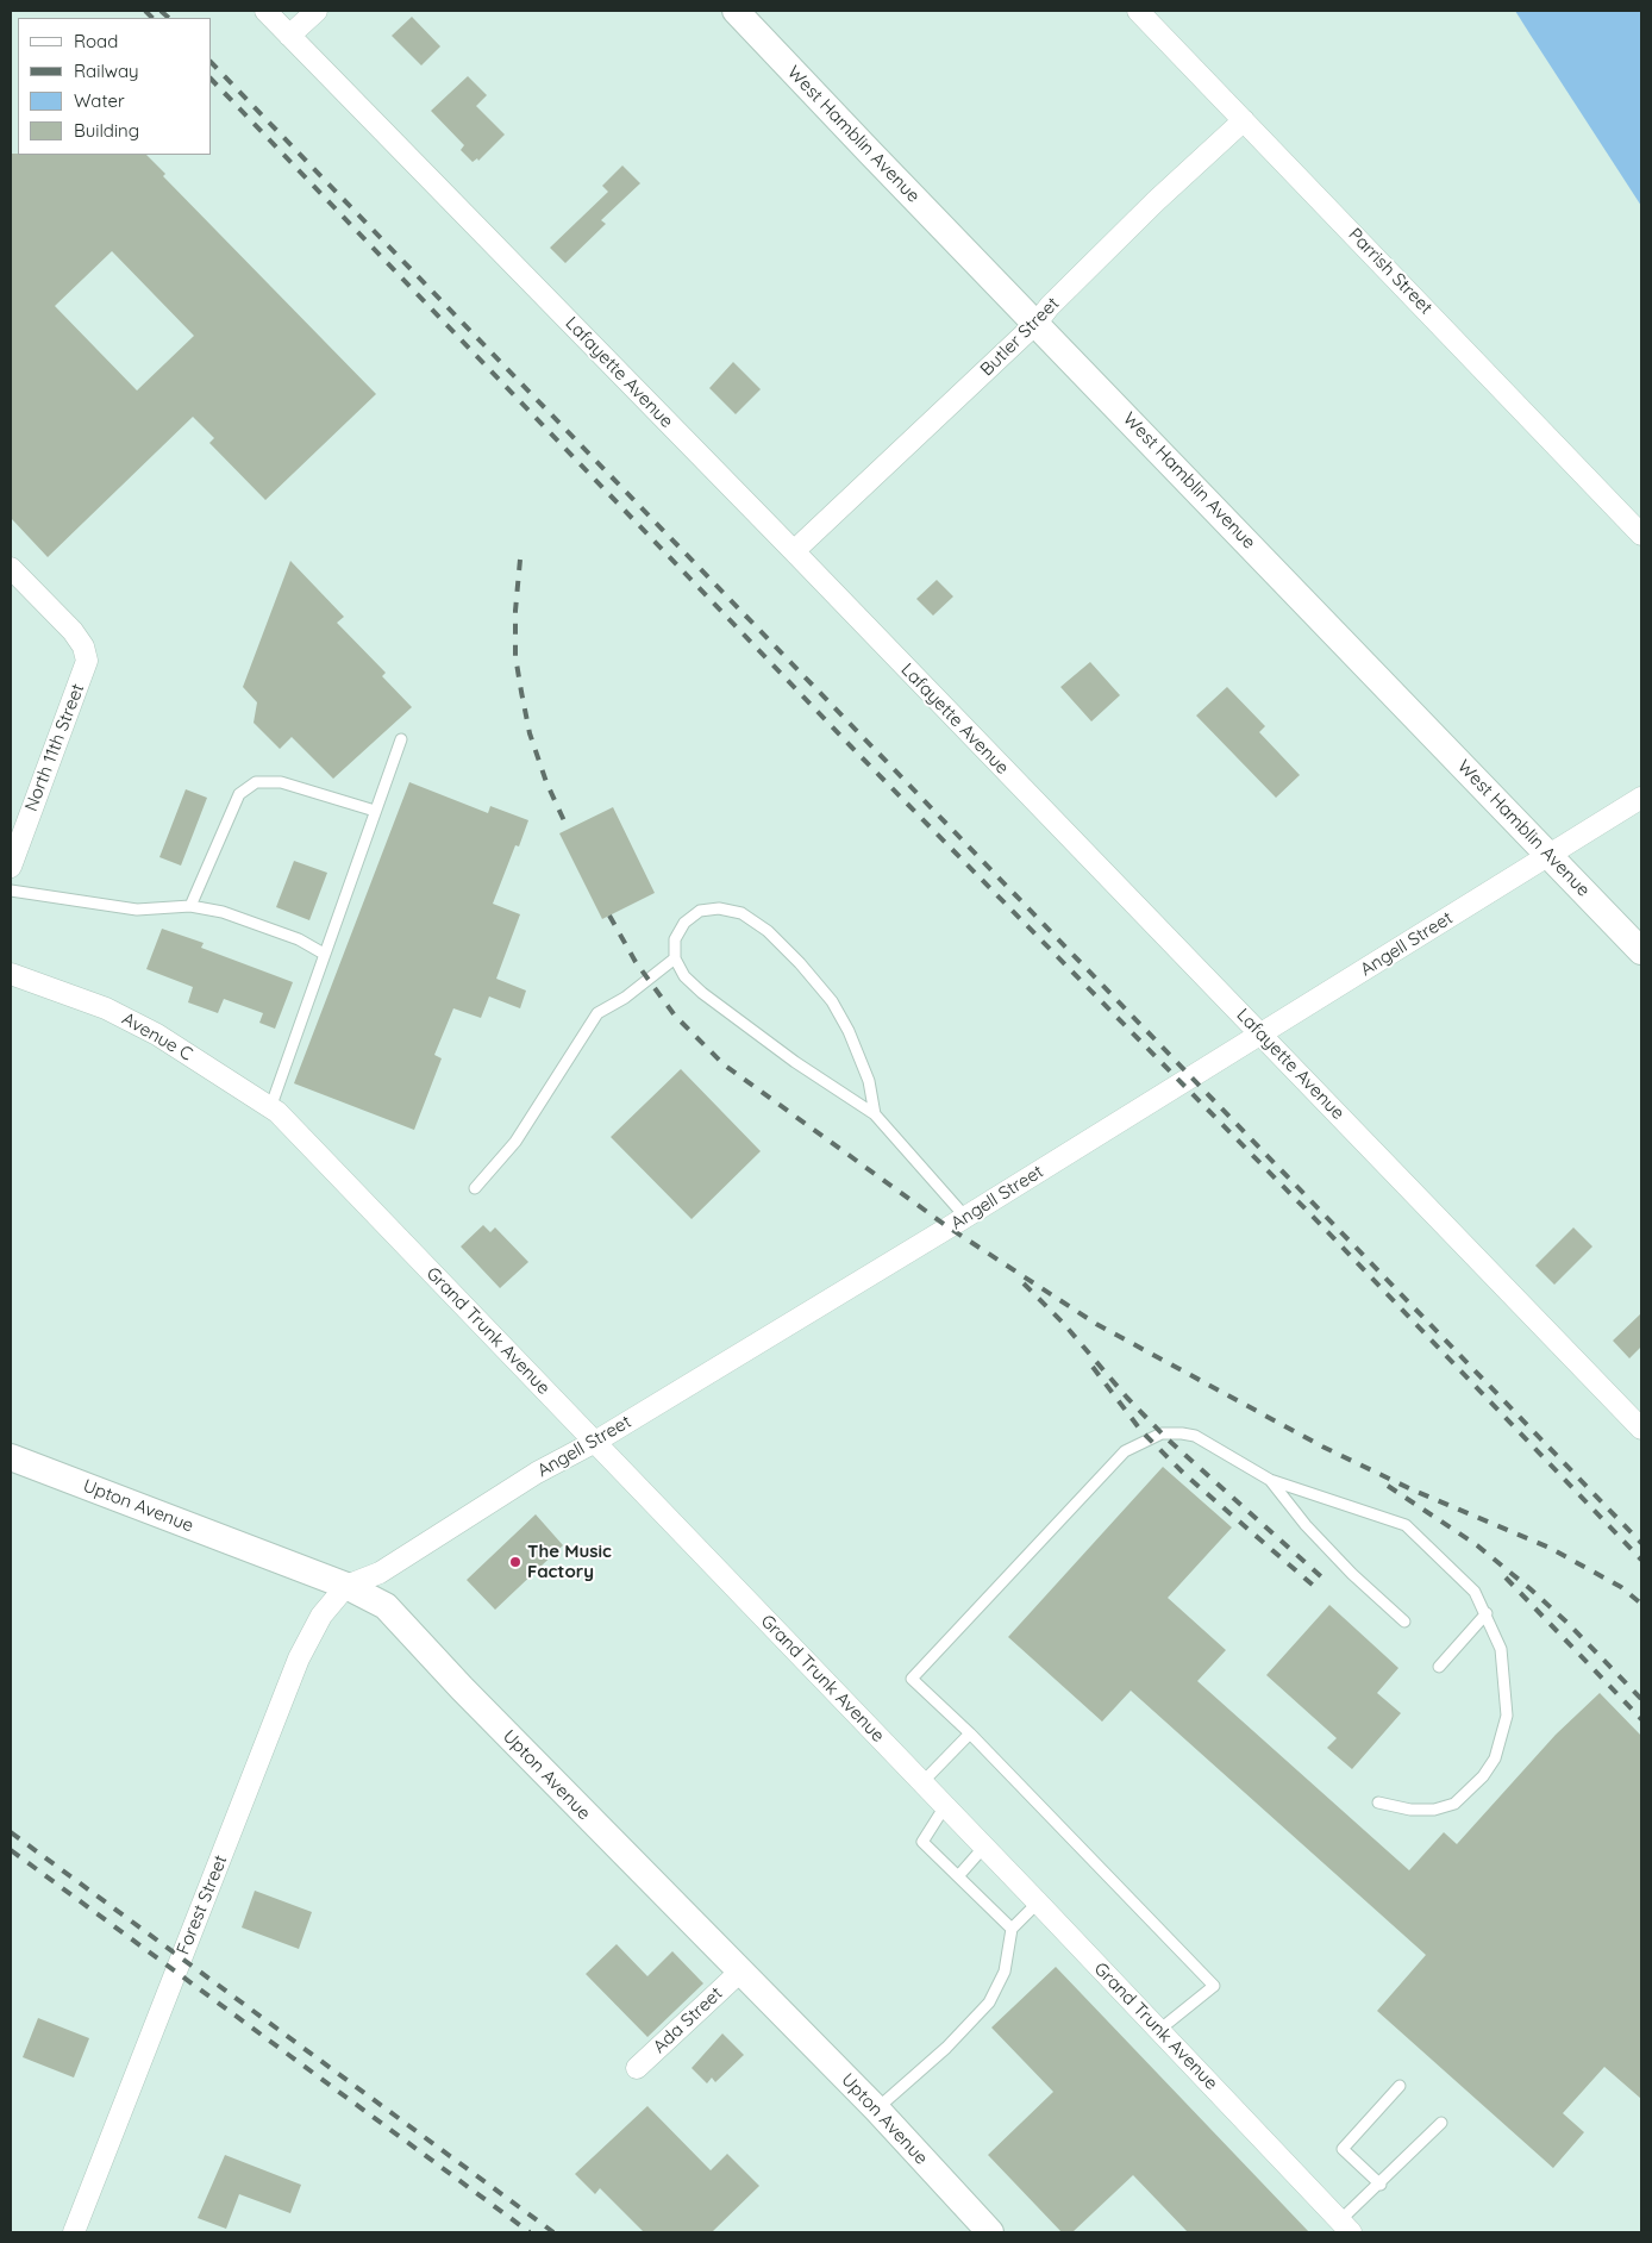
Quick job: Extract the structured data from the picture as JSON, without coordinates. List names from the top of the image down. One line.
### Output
{"streets":{"street":["West Hamblin Avenue","Parrish Street","Butler Street","Lafayette Avenue","North 11th Street","Angell Street","Avenue C","Grand Trunk Avenue","Upton Avenue","Forest Street","Ada Street"]},"crossings":[["West Hamblin Avenue","Butler Street"],["West Hamblin Avenue","Angell Street"],["Parrish Street","Butler Street"],["Butler Street","Lafayette Avenue"],["Lafayette Avenue","Angell Street"],["Angell Street","Grand Trunk Avenue"],["Angell Street","Upton Avenue"],["Angell Street","Forest Street"],["Avenue C","Grand Trunk Avenue"],["Upton Avenue","Forest Street"],["Upton Avenue","Ada Street"]],"places":["The Music Factory"],"legend":["Road","Railway","Water","Building"]}
